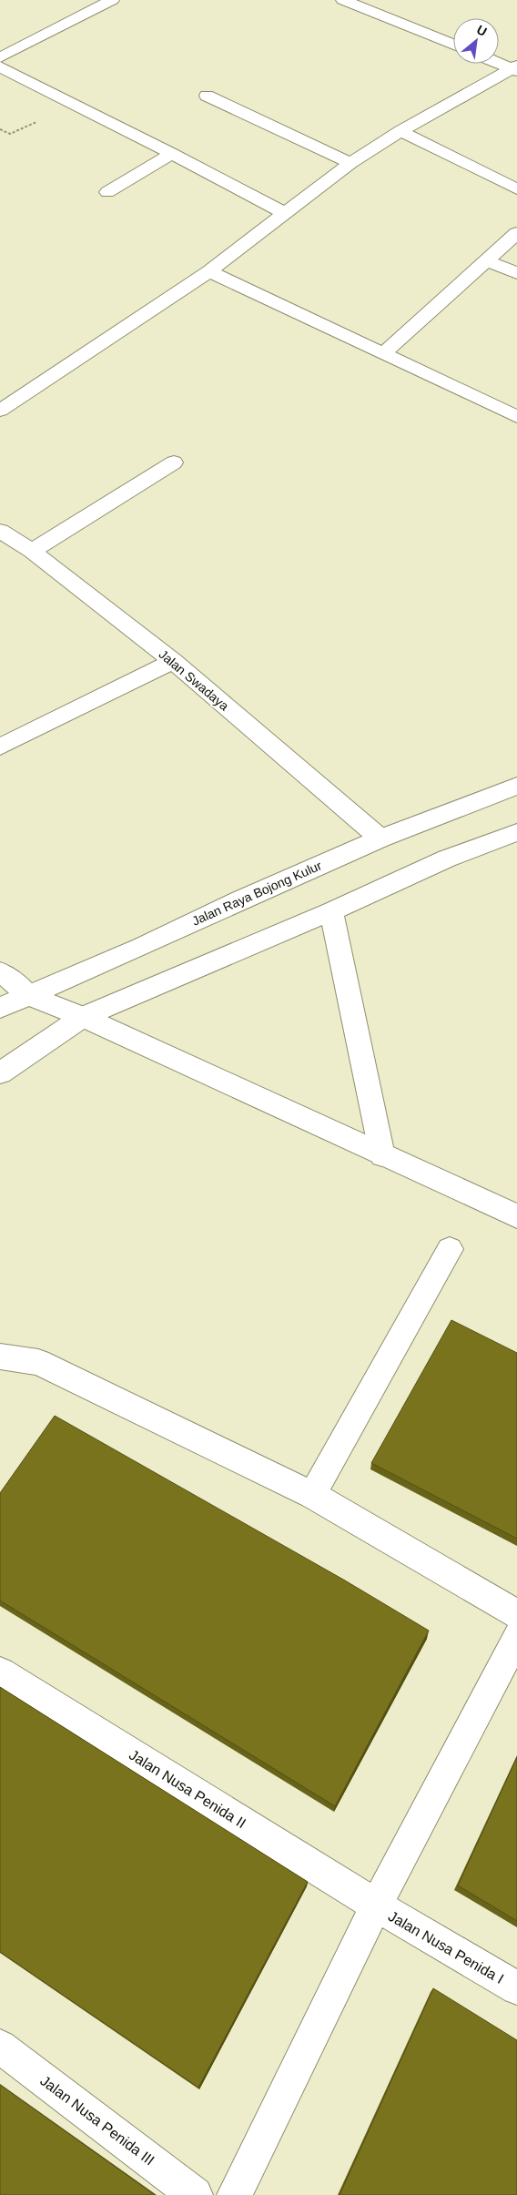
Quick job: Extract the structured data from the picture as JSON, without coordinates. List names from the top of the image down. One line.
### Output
{"streets":{"street":["Jalan Swadaya","Jalan Raya Bojong Kulur","Jalan Nusa Penida II","Jalan Nusa Penida I","Jalan Nusa Penida III"]},"crossings":[["Jalan Swadaya","Jalan Raya Bojong Kulur"],["Jalan Nusa Penida II","Jalan Nusa Penida I"]],"north":"top right"}
